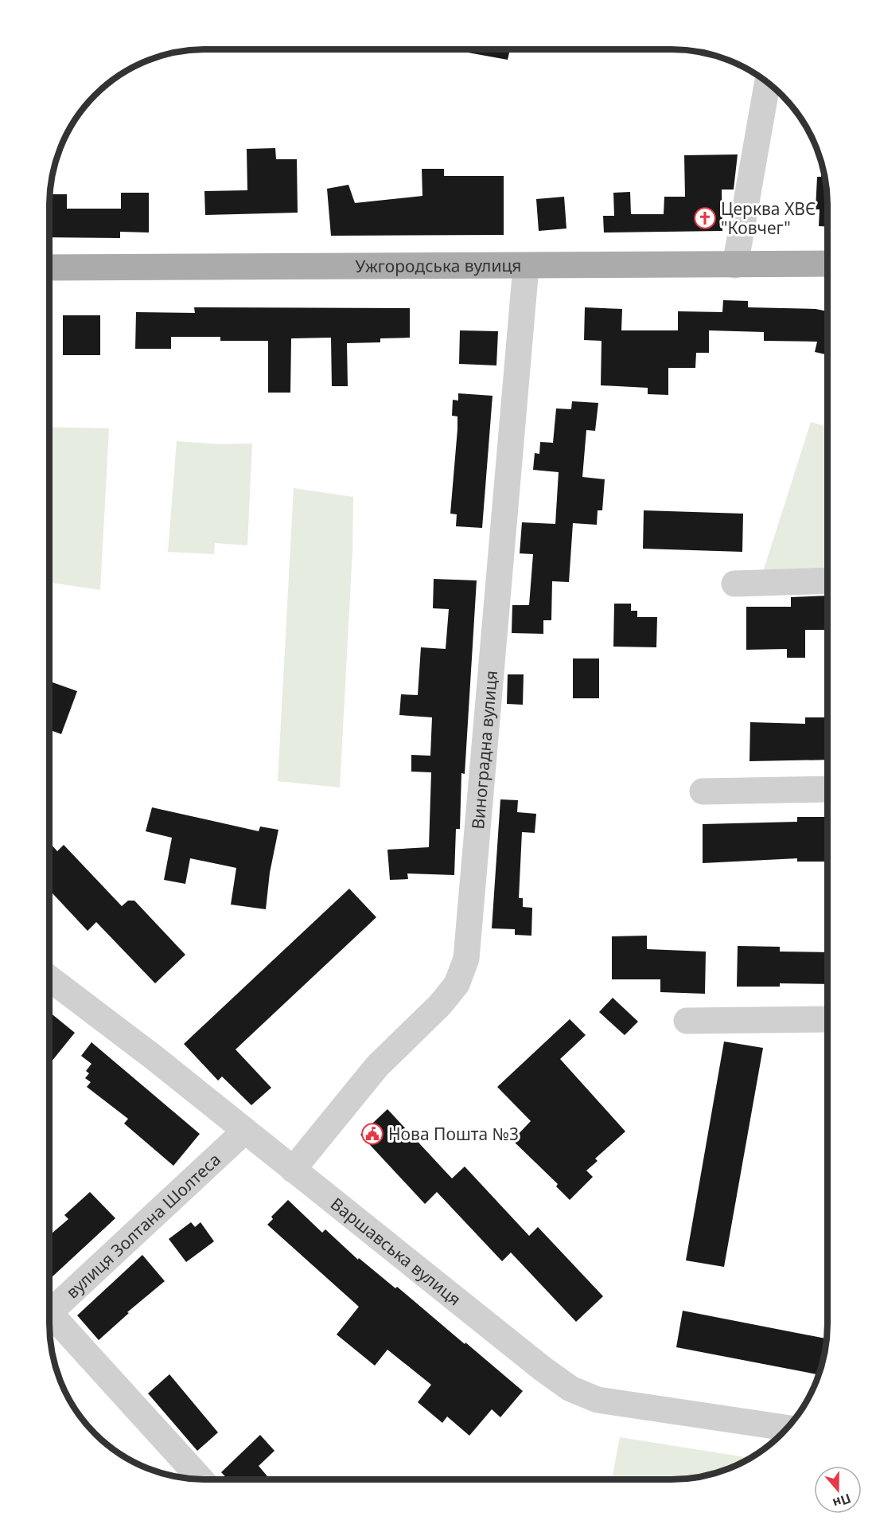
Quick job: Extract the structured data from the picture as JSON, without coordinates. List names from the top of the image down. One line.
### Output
{"streets":{"main road":["Ужгородська вулиця"],"street":["Виноградна вулиця","вулиця Золтана Шолтеса","Варшавська вулиця"]},"crossings":[["Ужгородська вулиця","Виноградна вулиця"],["Виноградна вулиця","Варшавська вулиця"],["вулиця Золтана Шолтеса","Варшавська вулиця"]],"places":{"church":["Церква ХВЄ \"Ковчег\""],"public building":["Нова Пошта №3"]},"north":"bottom"}
